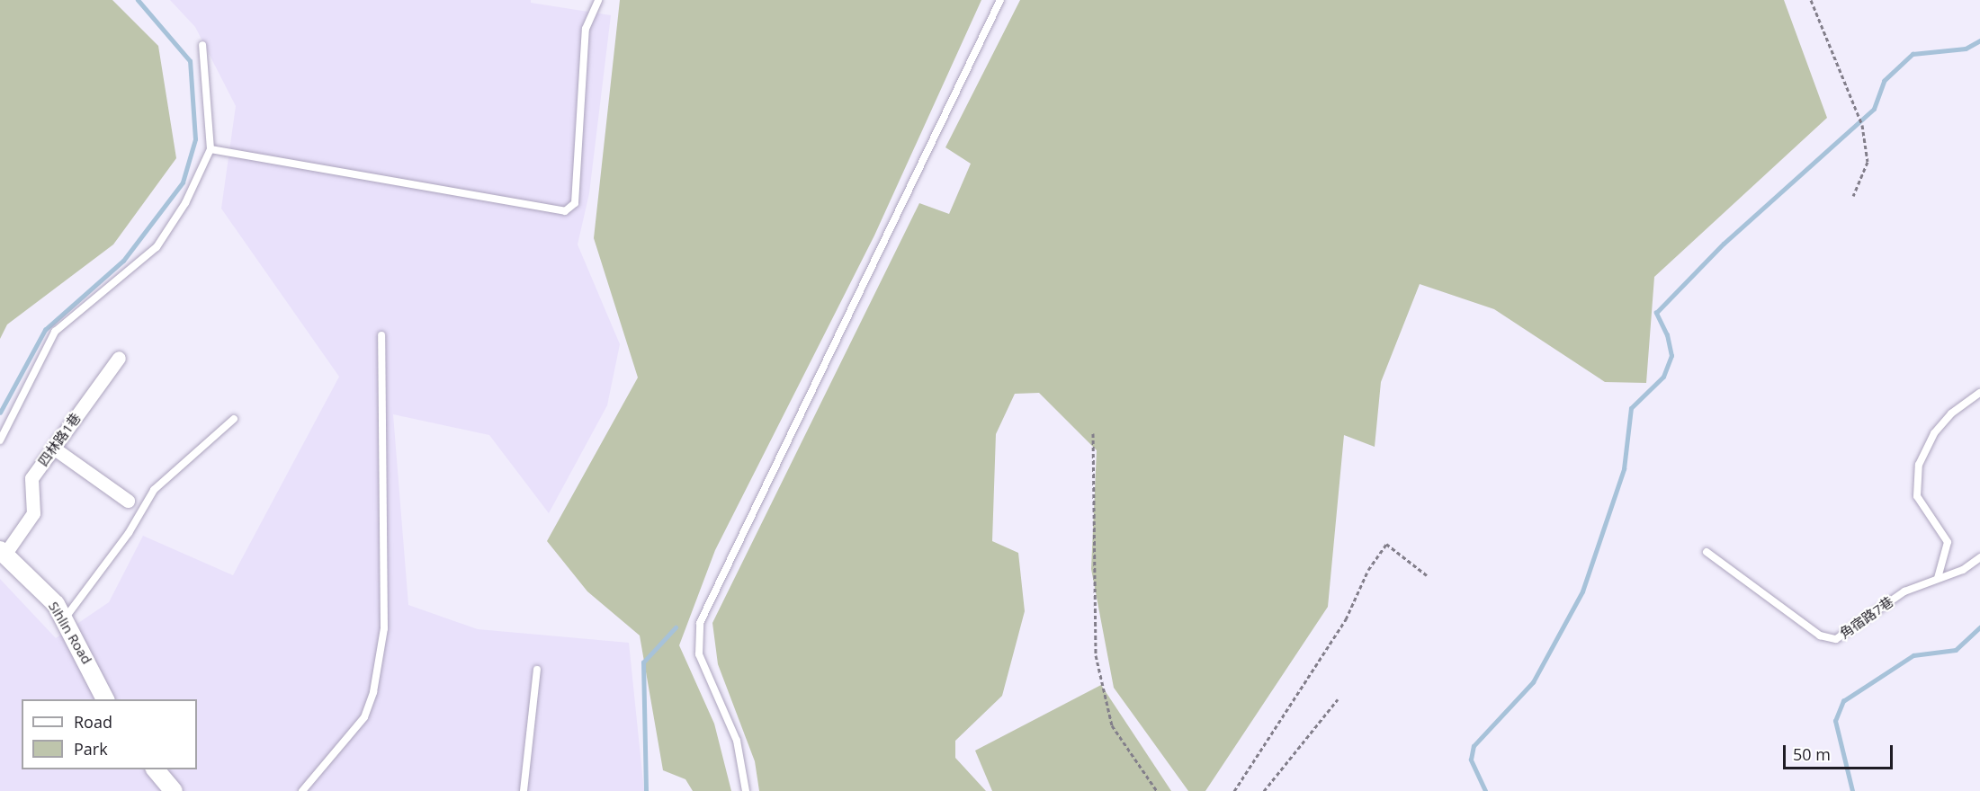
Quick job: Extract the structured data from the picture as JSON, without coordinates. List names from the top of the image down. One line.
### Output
{"streets":{"street":["四林路1巷","Sihlin Road"],"lane":["角宿路7巷"]},"crossings":[["四林路1巷","Sihlin Road"]],"legend":["Road","Park"],"scale_bar":"50 m"}
